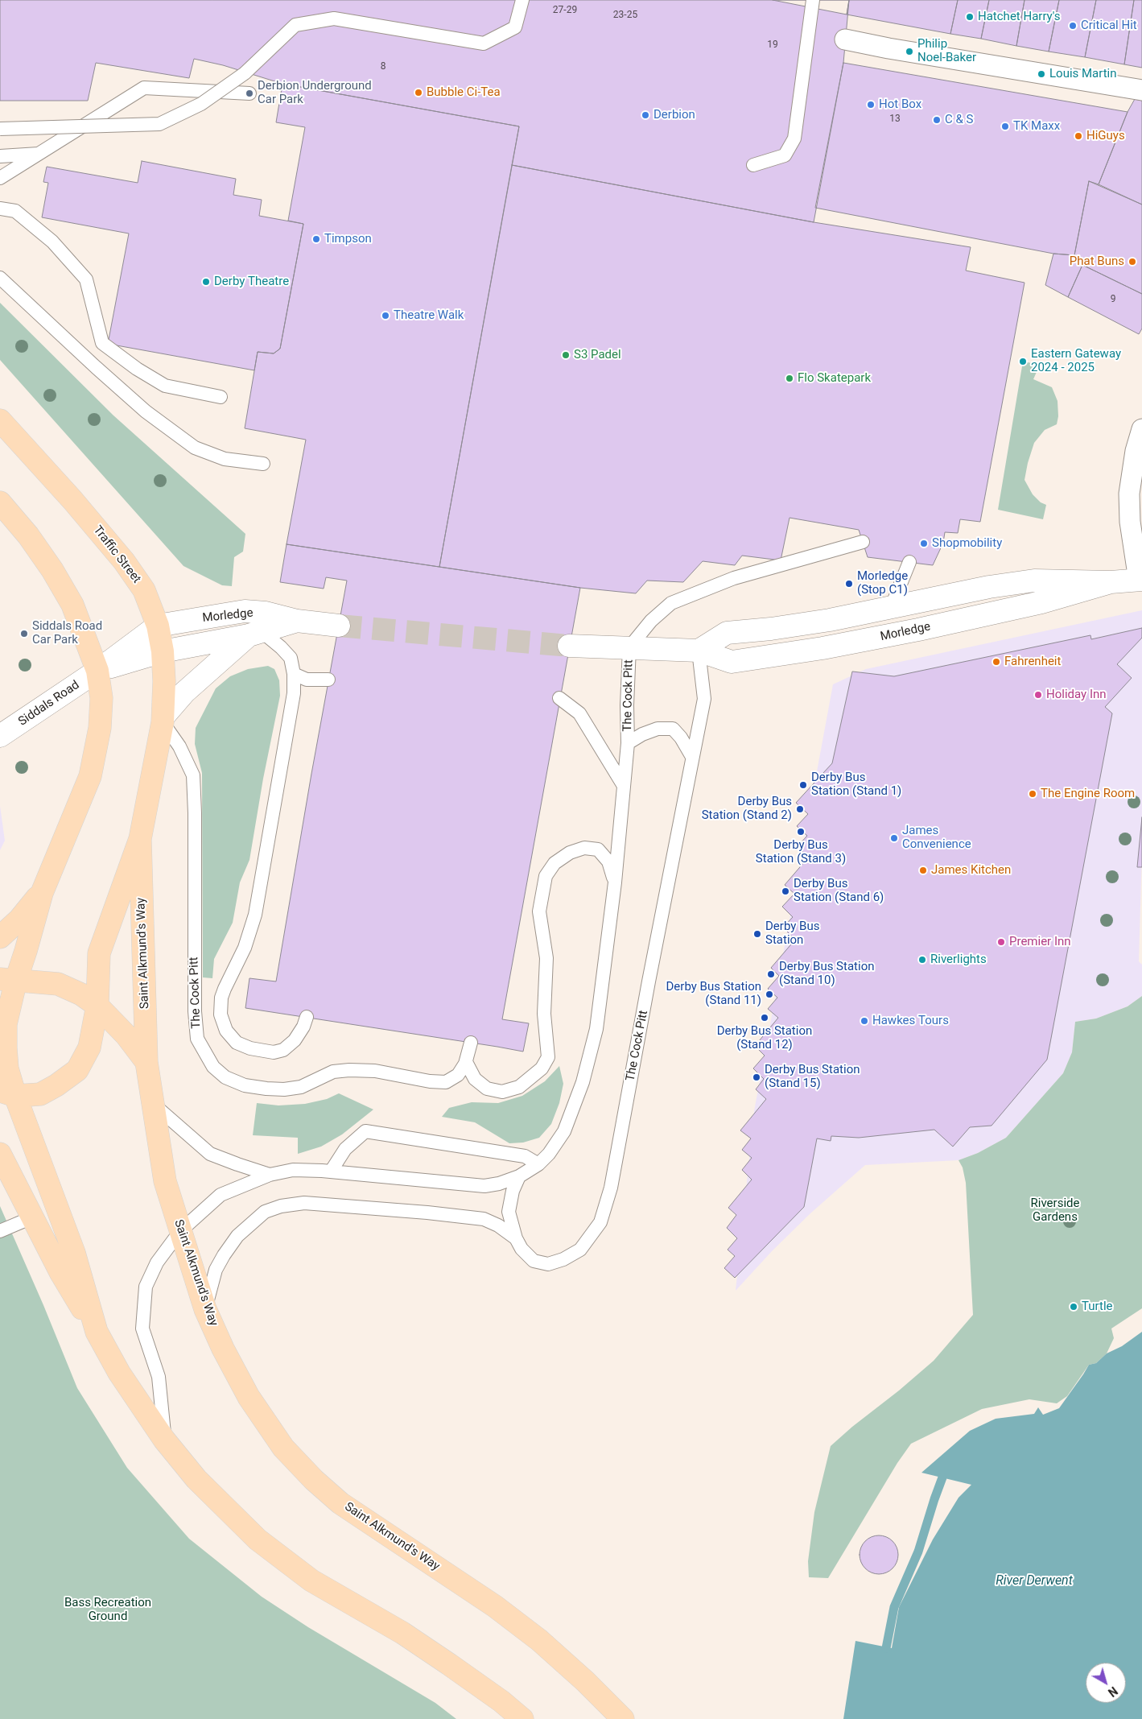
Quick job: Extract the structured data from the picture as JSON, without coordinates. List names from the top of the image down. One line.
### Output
{"streets":{"main road":["Traffic Street","Saint Alkmund's Way"],"street":["Morledge","Siddals Road"],"lane":["The Cock Pitt"]},"crossings":[["Traffic Street","Morledge"],["Traffic Street","The Cock Pitt"],["Traffic Street","Siddals Road"],["Traffic Street","Saint Alkmund's Way"],["Morledge","The Cock Pitt"],["Morledge","Siddals Road"],["The Cock Pitt","Saint Alkmund's Way"]],"water":["River Derwent"],"parks":["Riverside Gardens","Bass Recreation Ground"],"places":["Hatchet Harry's","Critical Hit","Philip Noel-Baker","Louis Martin","Bubble Ci-Tea","Derbion Underground Car Park","Hot Box","Derbion","C & S","TK Maxx","HiGuys","Timpson","Phat Buns","Derby Theatre","Theatre Walk","S3 Padel","Eastern Gateway 2024 - 2025","Flo Skatepark","Shopmobility","Morledge (Stop C1)","Siddals Road Car Park","Fahrenheit","Holiday Inn","Derby Bus Station (Stand 1)","The Engine Room","Derby Bus Station (Stand 2)","Derby Bus Station (Stand 3)","James Convenience","James Kitchen","Derby Bus Station (Stand 6)","Derby Bus Station","Premier Inn","Riverlights","Derby Bus Station (Stand 10)","Derby Bus Station (Stand 11)","Derby Bus Station (Stand 12)","Hawkes Tours","Derby Bus Station (Stand 15)","Turtle"],"house_numbers":["27-29","23-25","19","8","13","9"],"north":"bottom right"}
